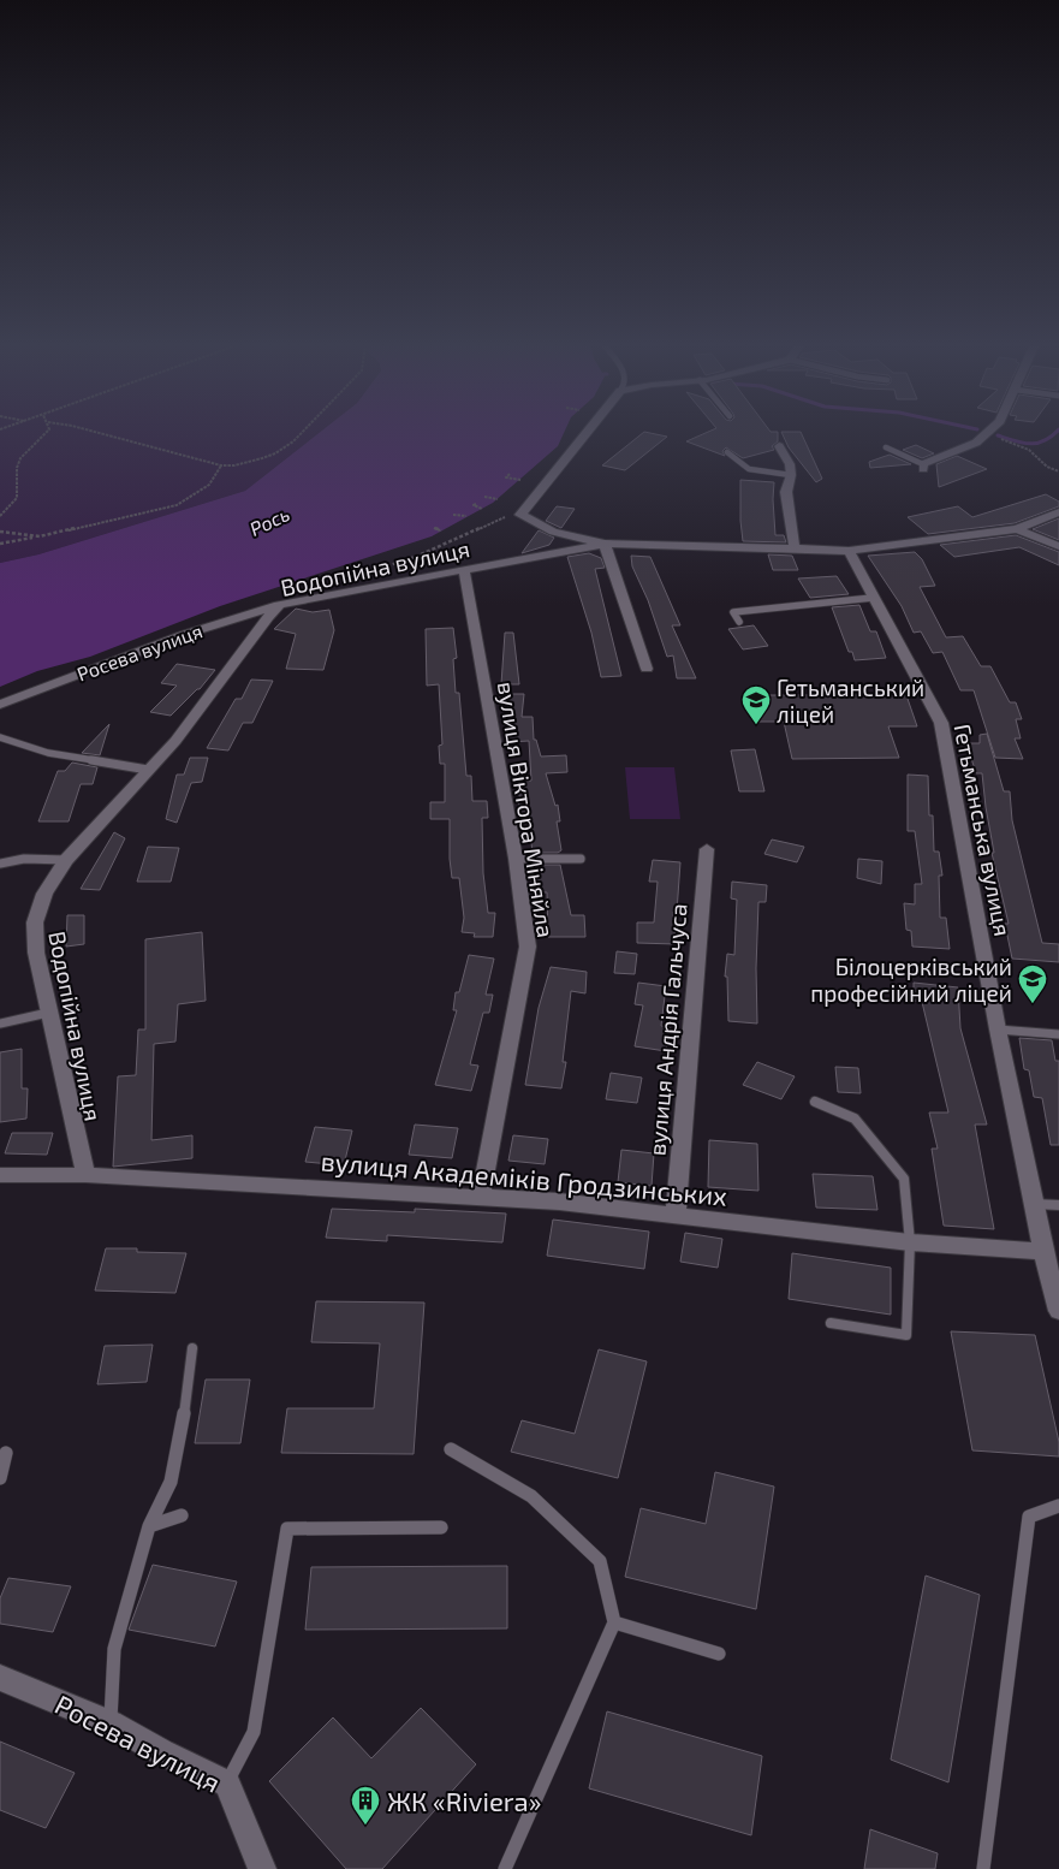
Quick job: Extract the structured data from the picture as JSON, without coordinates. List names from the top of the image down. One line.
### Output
{"streets":{"street":["Водопійна вулиця","Росева вулиця","вулиця Віктора Міняйла","Гетьманська вулиця","вулиця Андрія Гальчуса","вулиця Академіків Гродзинських"]},"crossings":[["Водопійна вулиця","Росева вулиця"],["Водопійна вулиця","вулиця Віктора Міняйла"],["Водопійна вулиця","Гетьманська вулиця"],["Водопійна вулиця","вулиця Академіків Гродзинських"],["вулиця Віктора Міняйла","вулиця Академіків Гродзинських"],["Гетьманська вулиця","вулиця Академіків Гродзинських"],["вулиця Андрія Гальчуса","вулиця Академіків Гродзинських"]],"water":["Рось"],"places":{"school or university":["Гетьманський ліцей","Білоцерківський професійний ліцей"],"building":["ЖК «Riviera»"]}}
